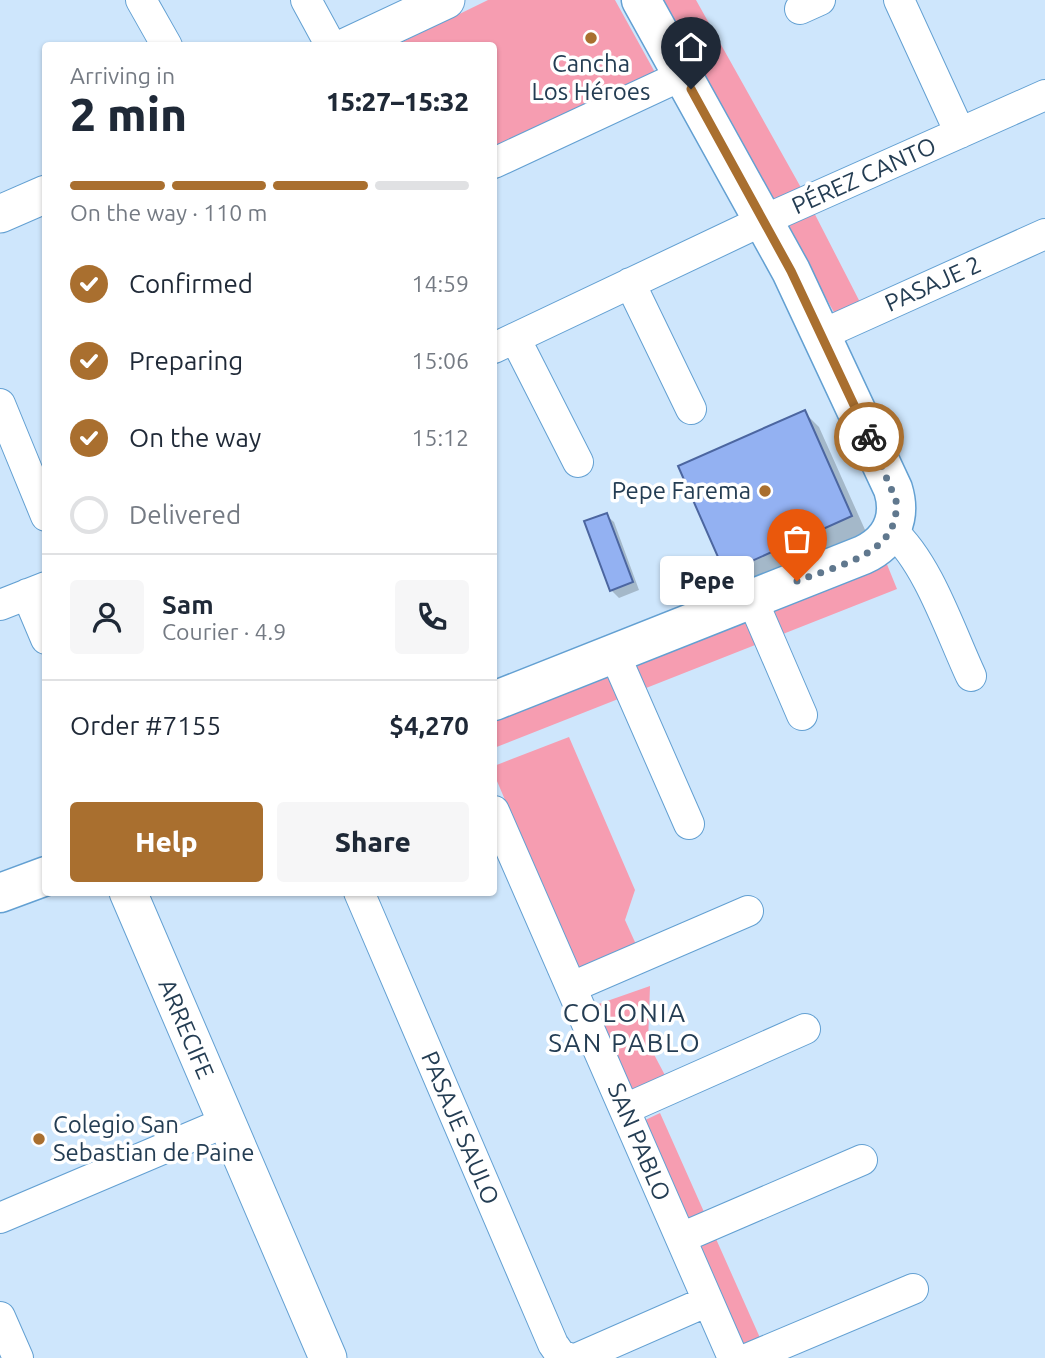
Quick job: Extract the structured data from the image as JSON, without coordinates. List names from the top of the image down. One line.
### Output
{"streets":{"street":["PÉREZ CANTO","PASAJE 2","ARRECIFE","PASAJE SAULO","SAN PABLO"]},"districts":["COLONIA SAN PABLO"],"places":["Cancha Los Héroes","Pepe Farema","Pepe","Colegio San Sebastian de Paine"],"page":{"heading":["2 min","Arriving in","15:27–15:32"],"panel":["Sam","Courier · 4.9","Order #7155","$4,270"],"bar":"On the way · 110 m","list":[["Confirmed","14:59"],["Preparing","15:06"],["On the way","15:12"],"Delivered"],"bubble":"Pepe","buttons":["Help","Share"]}}
